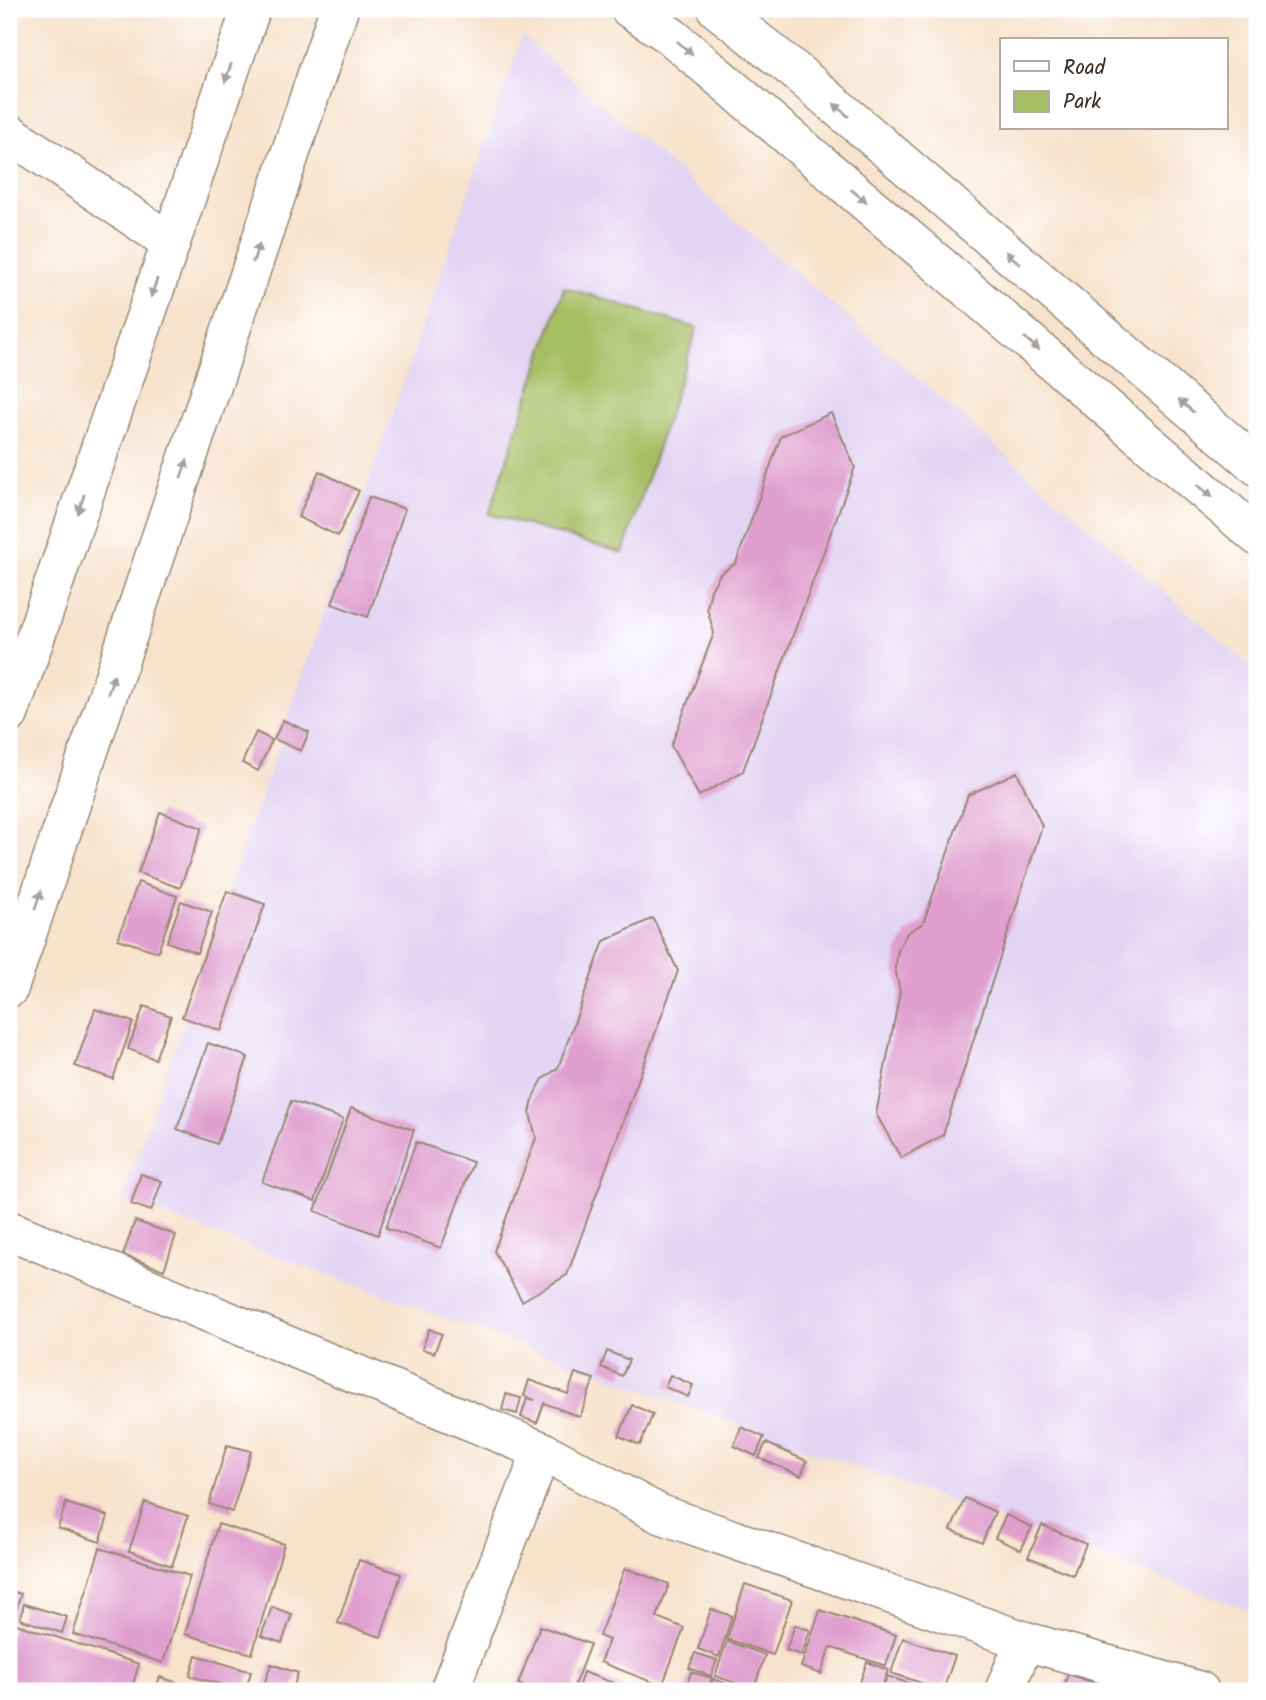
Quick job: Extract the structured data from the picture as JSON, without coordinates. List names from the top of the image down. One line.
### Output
{"legend":["Road","Park"]}
